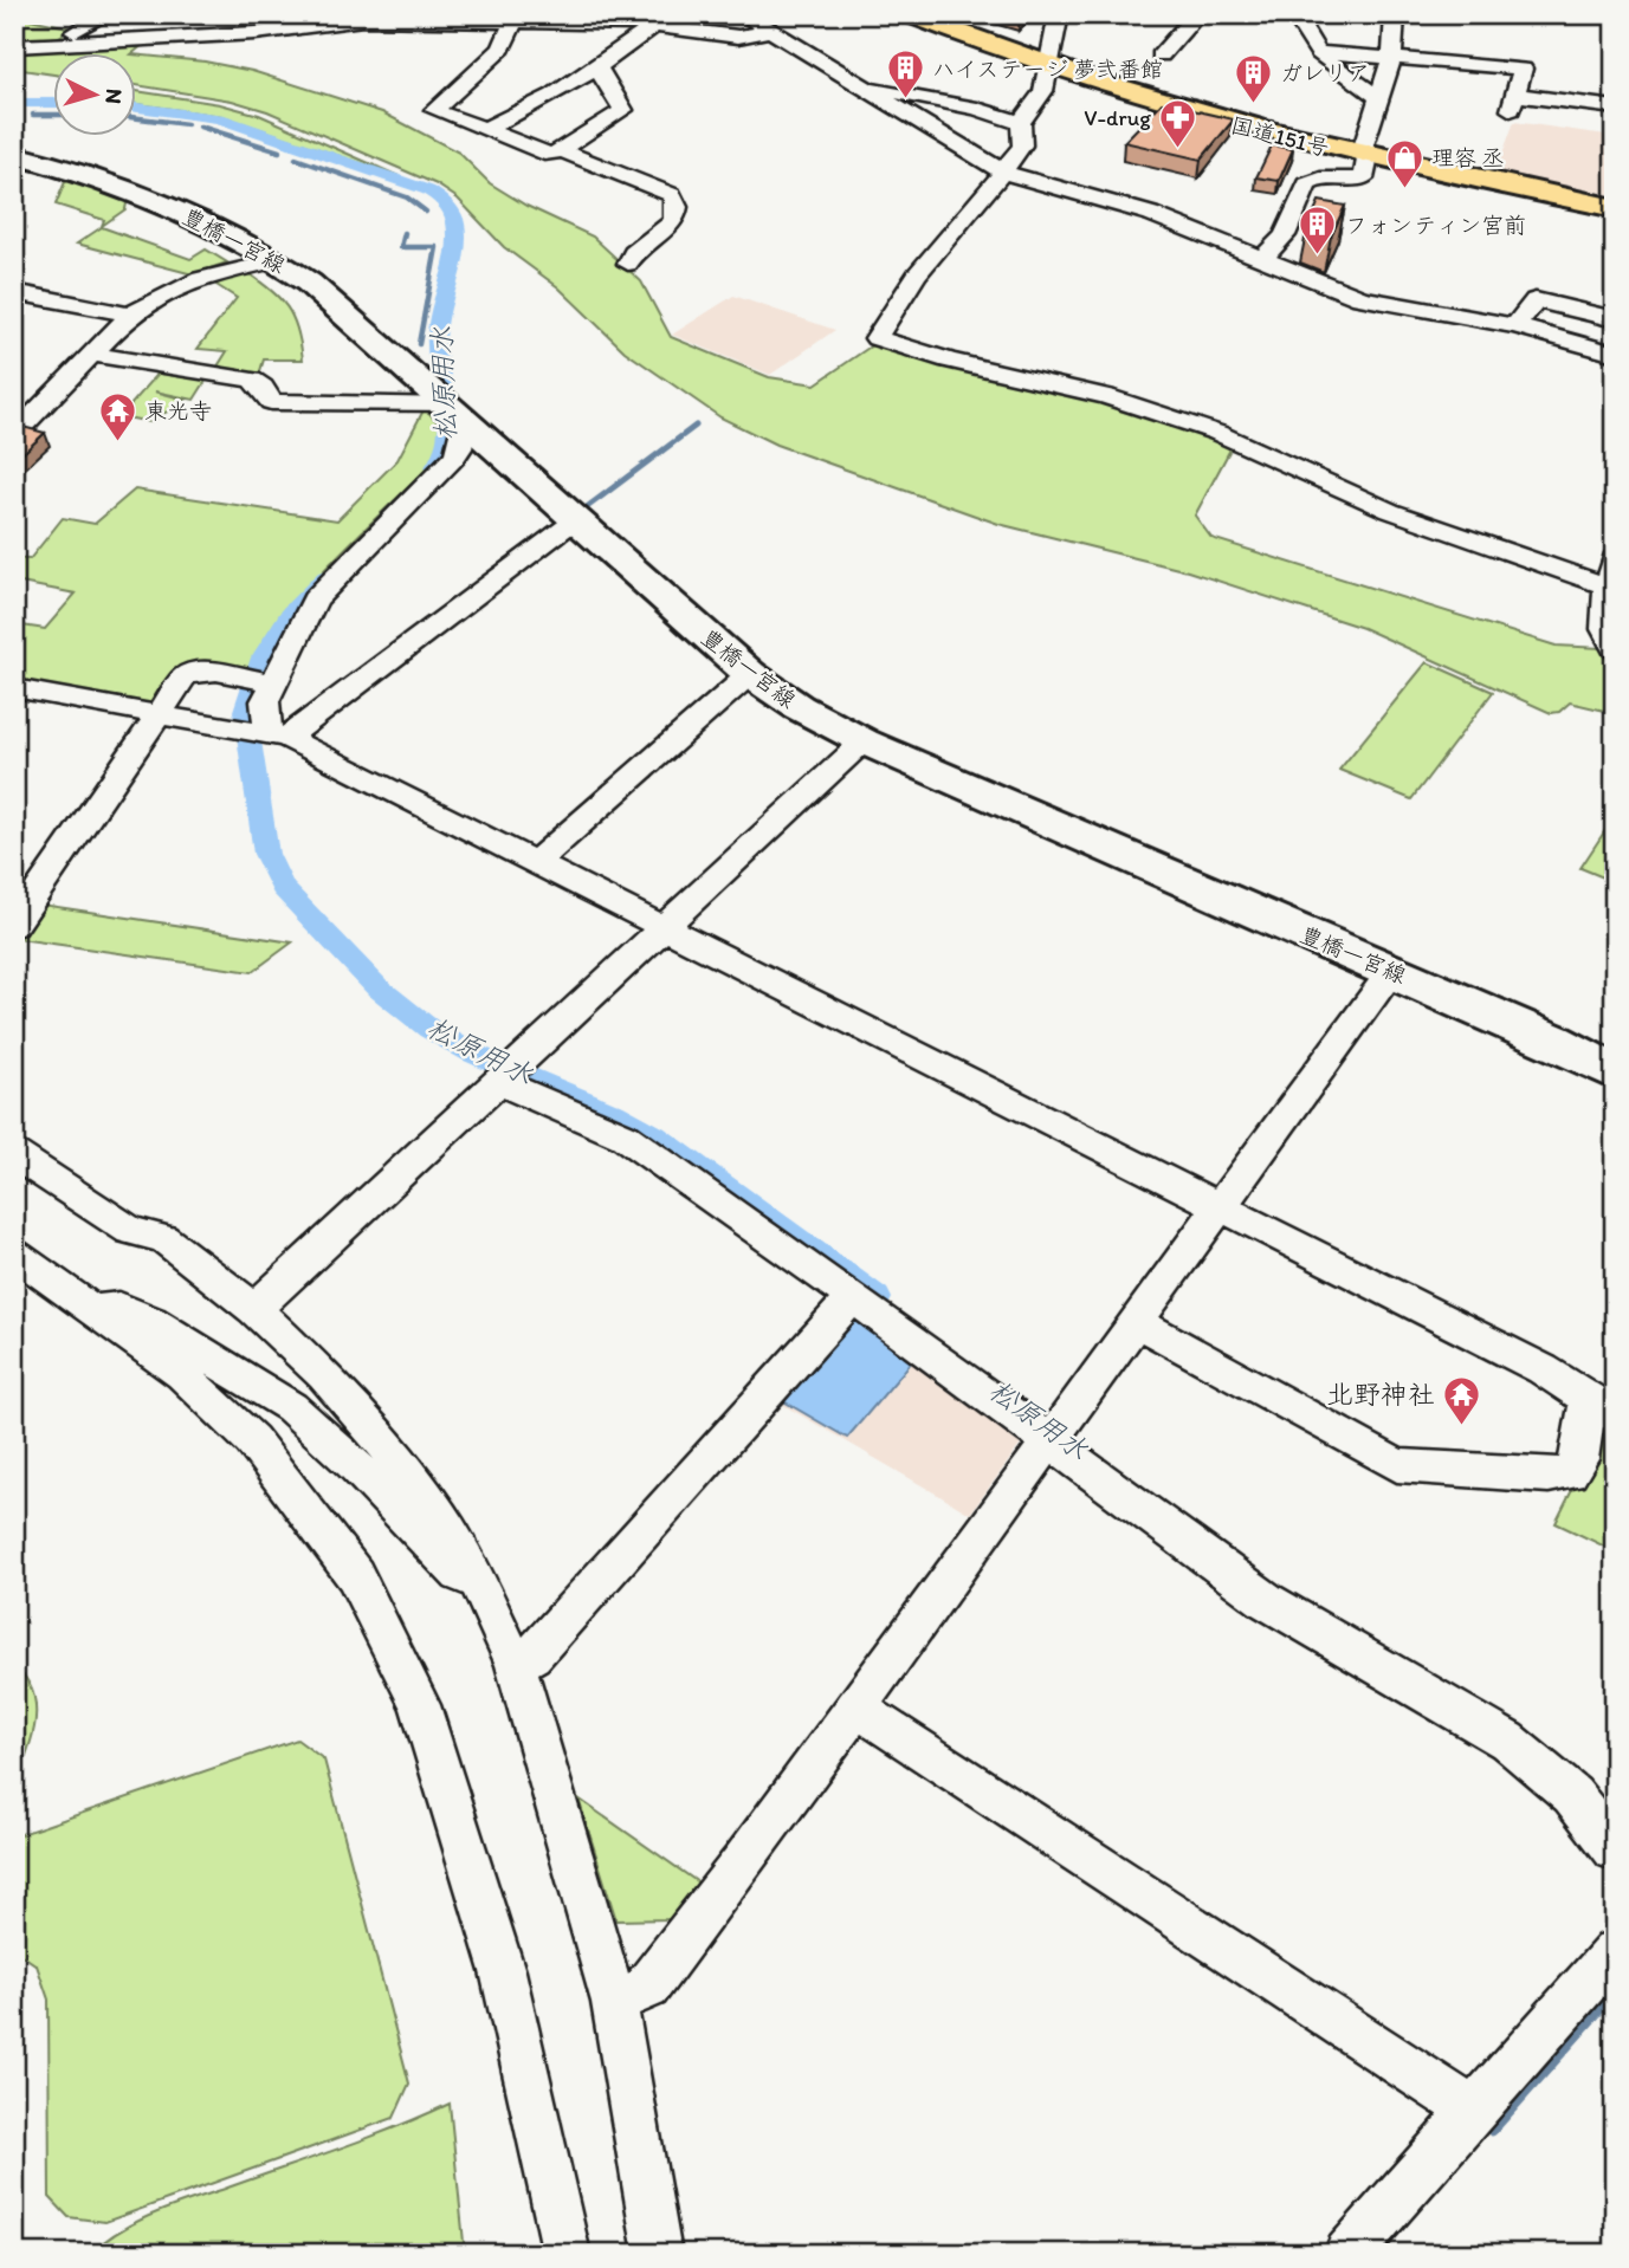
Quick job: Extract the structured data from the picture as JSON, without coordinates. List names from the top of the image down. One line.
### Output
{"streets":{"highway":["国道151号"],"main road":["豊橋一宮線"]},"water":["松原用水"],"places":{"building":["ハイステージ 夢弐番館","ガレリア","フォンティン宮前"],"pharmacy":["V-drug"],"shop":["理容 丞"],"temple":["東光寺","北野神社"]},"north":"right"}
